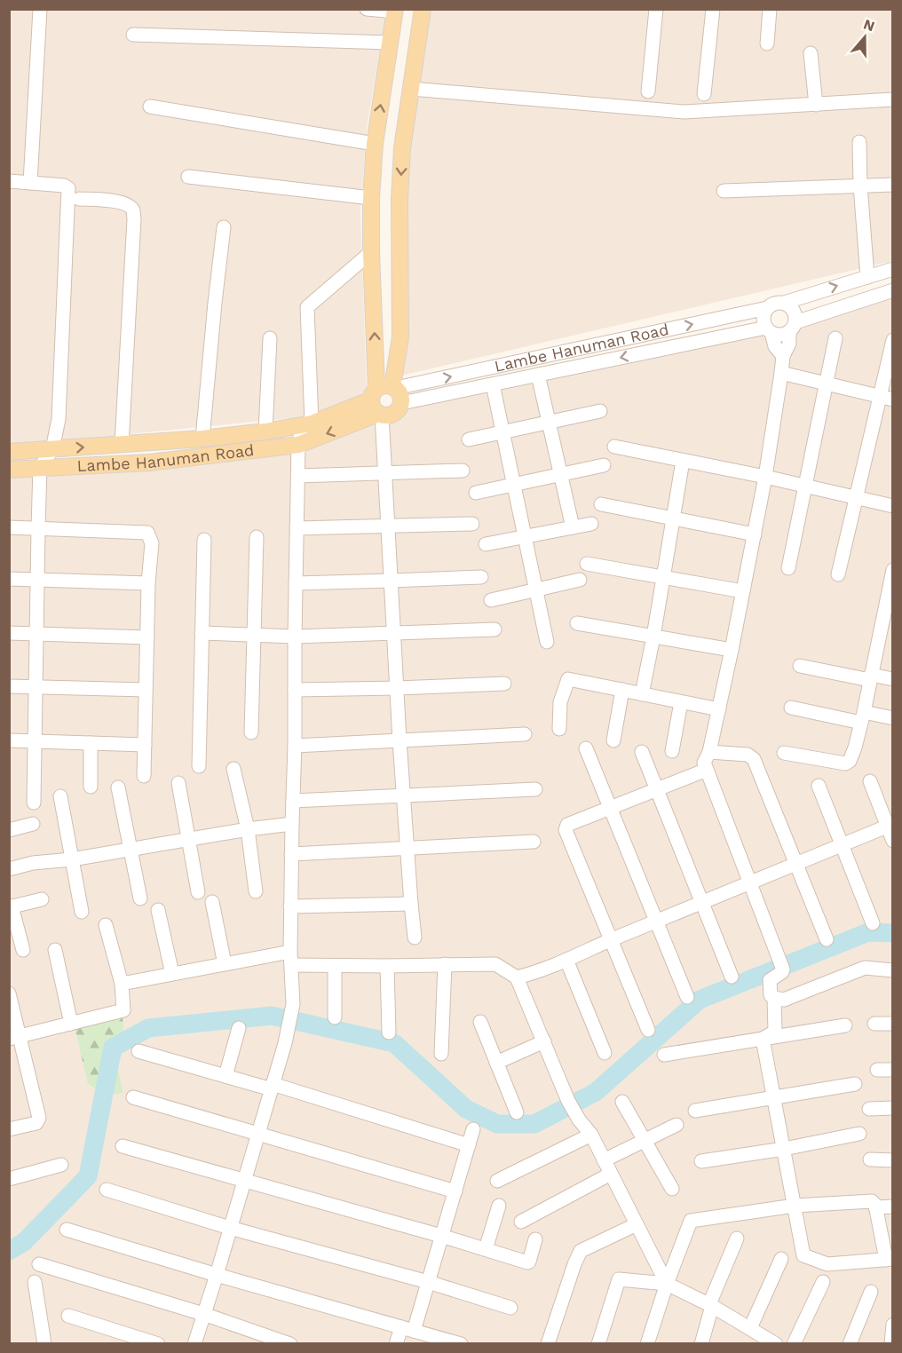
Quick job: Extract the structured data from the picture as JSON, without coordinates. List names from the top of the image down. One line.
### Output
{"streets":{"main road":["Lambe Hanuman Road"]},"north":"top"}
